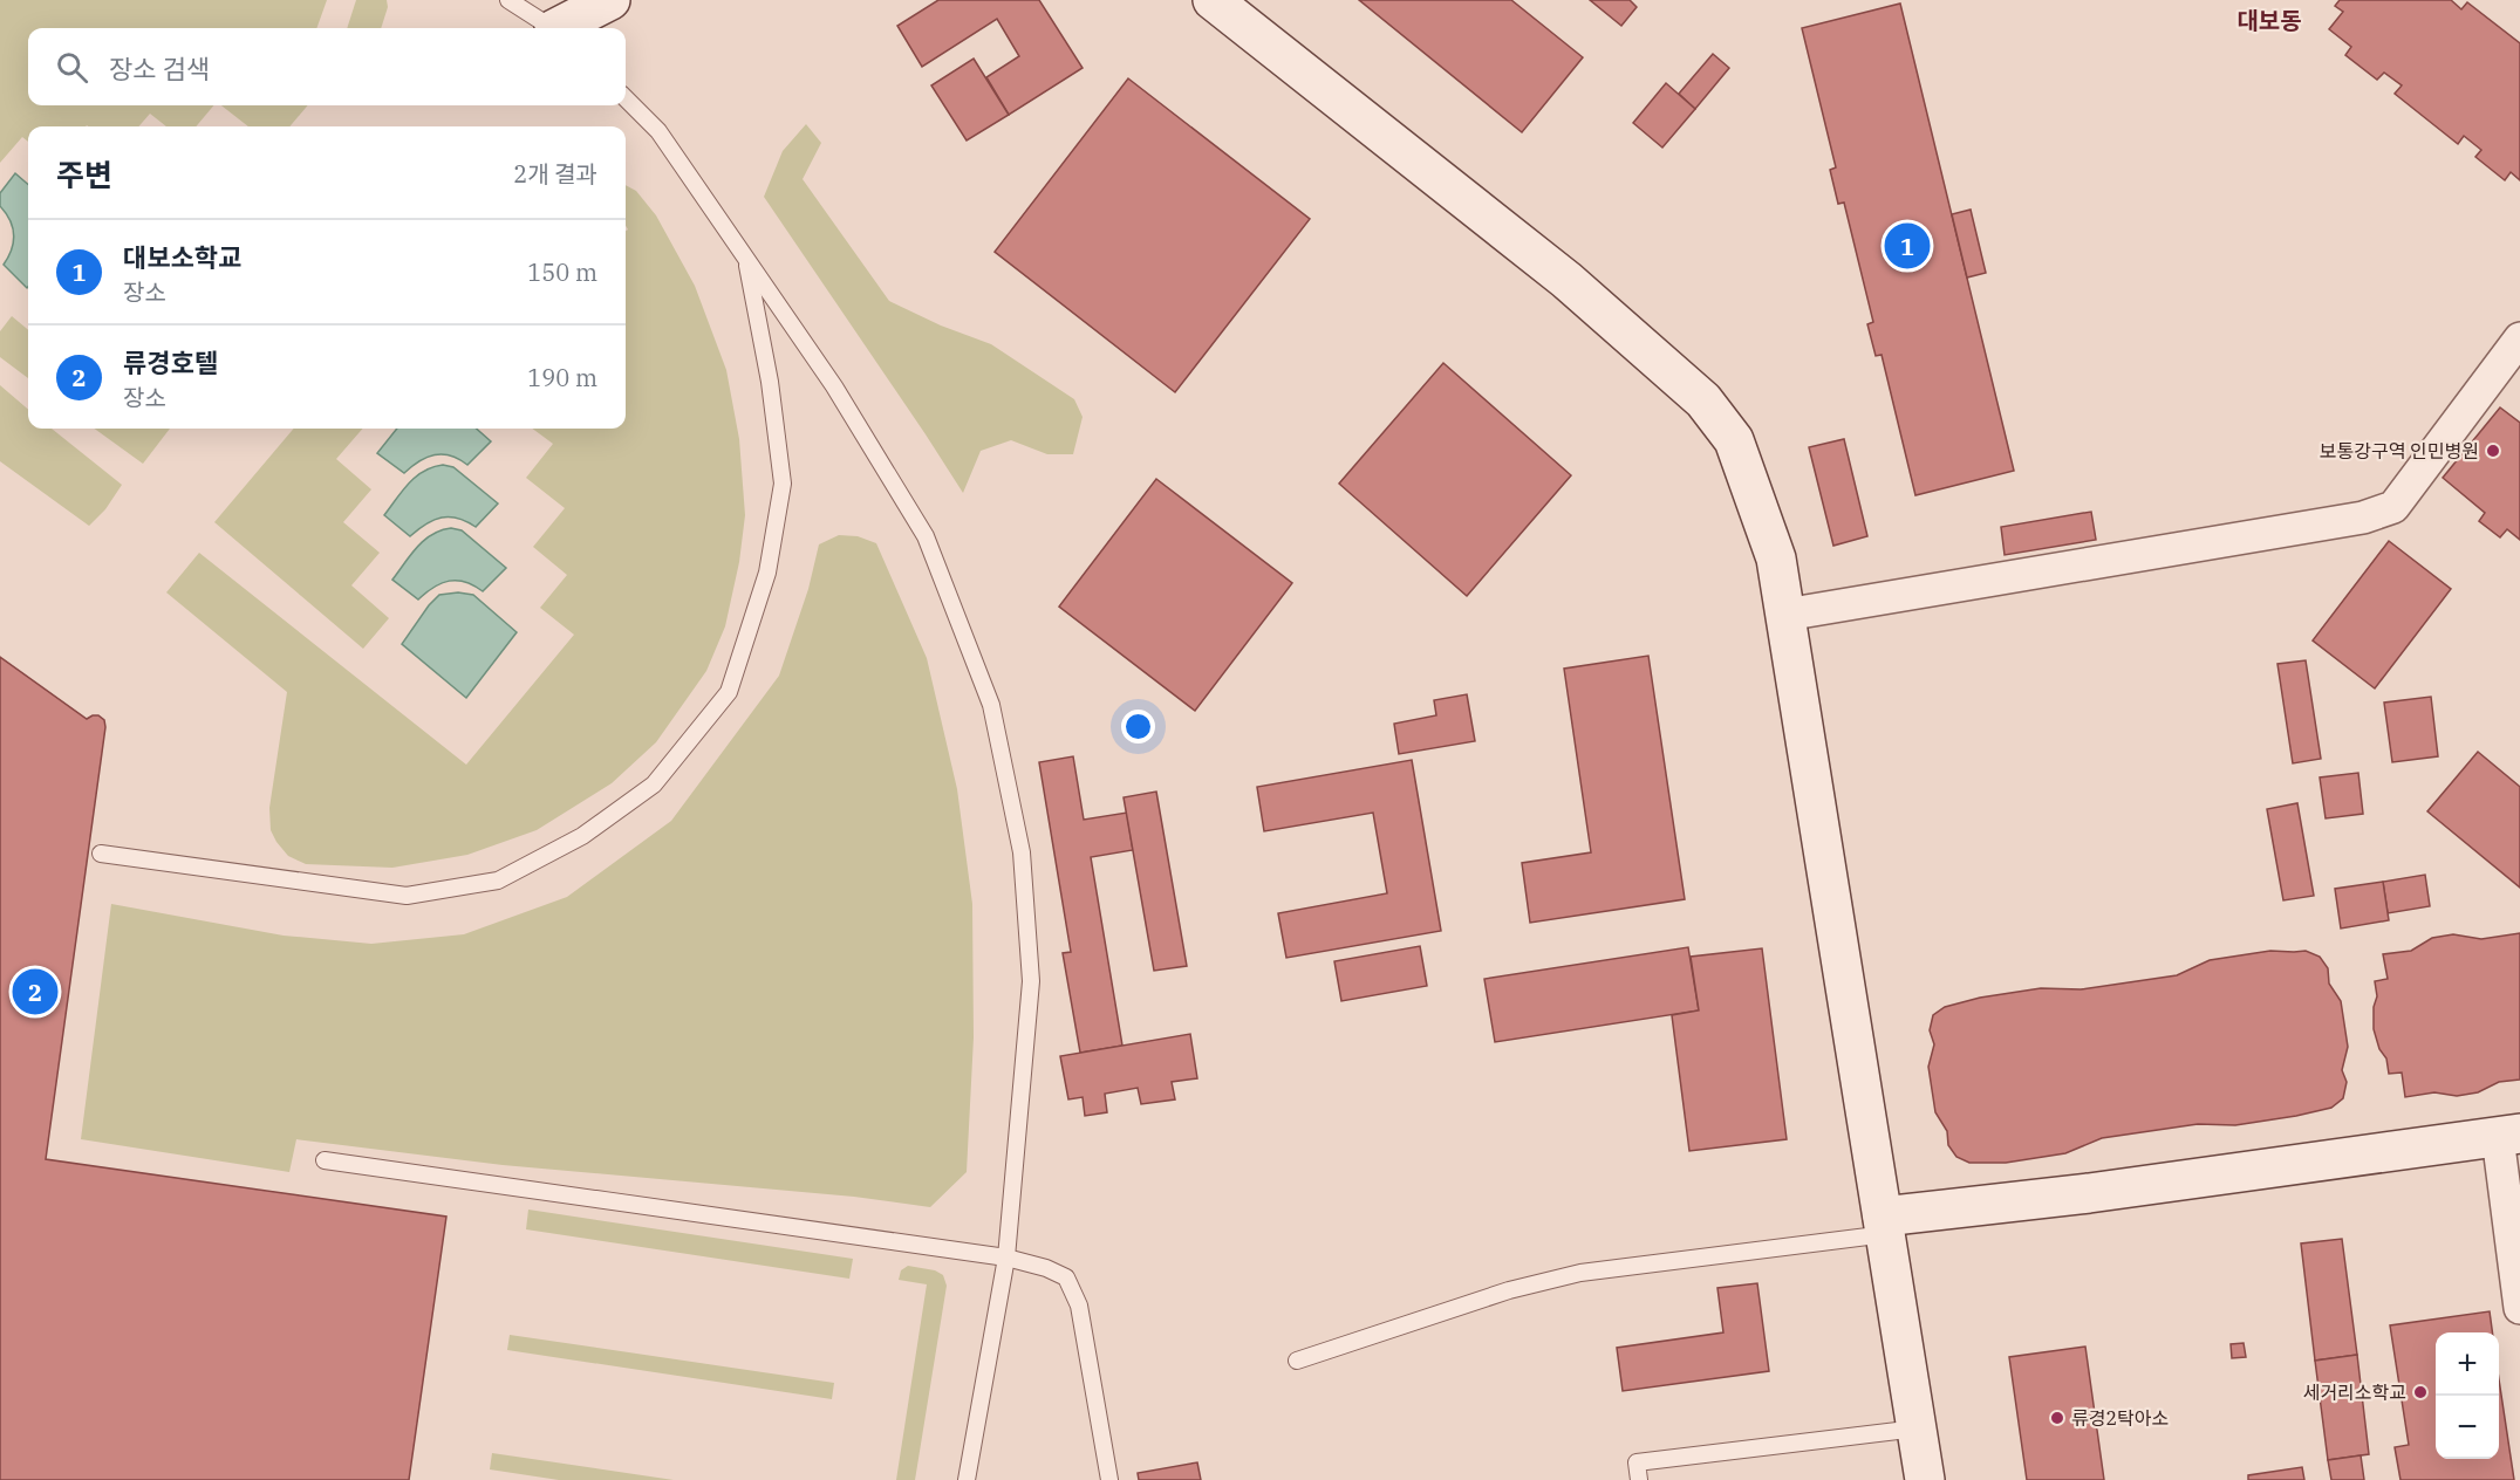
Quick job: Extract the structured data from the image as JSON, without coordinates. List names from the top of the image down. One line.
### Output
{"districts":["대보동"],"places":["보통강구역 인민병원","세거리소학교","류경2탁아소"],"page":{"search":"장소 검색","heading":["주변","2개 결과"],"list":[{"mark":"1","name":"대보소학교","note":"장소","value":"150 m"},{"mark":"2","name":"류경호텔","note":"장소","value":"190 m"}],"pins":["1","2"],"map_buttons":["+","−"]}}
